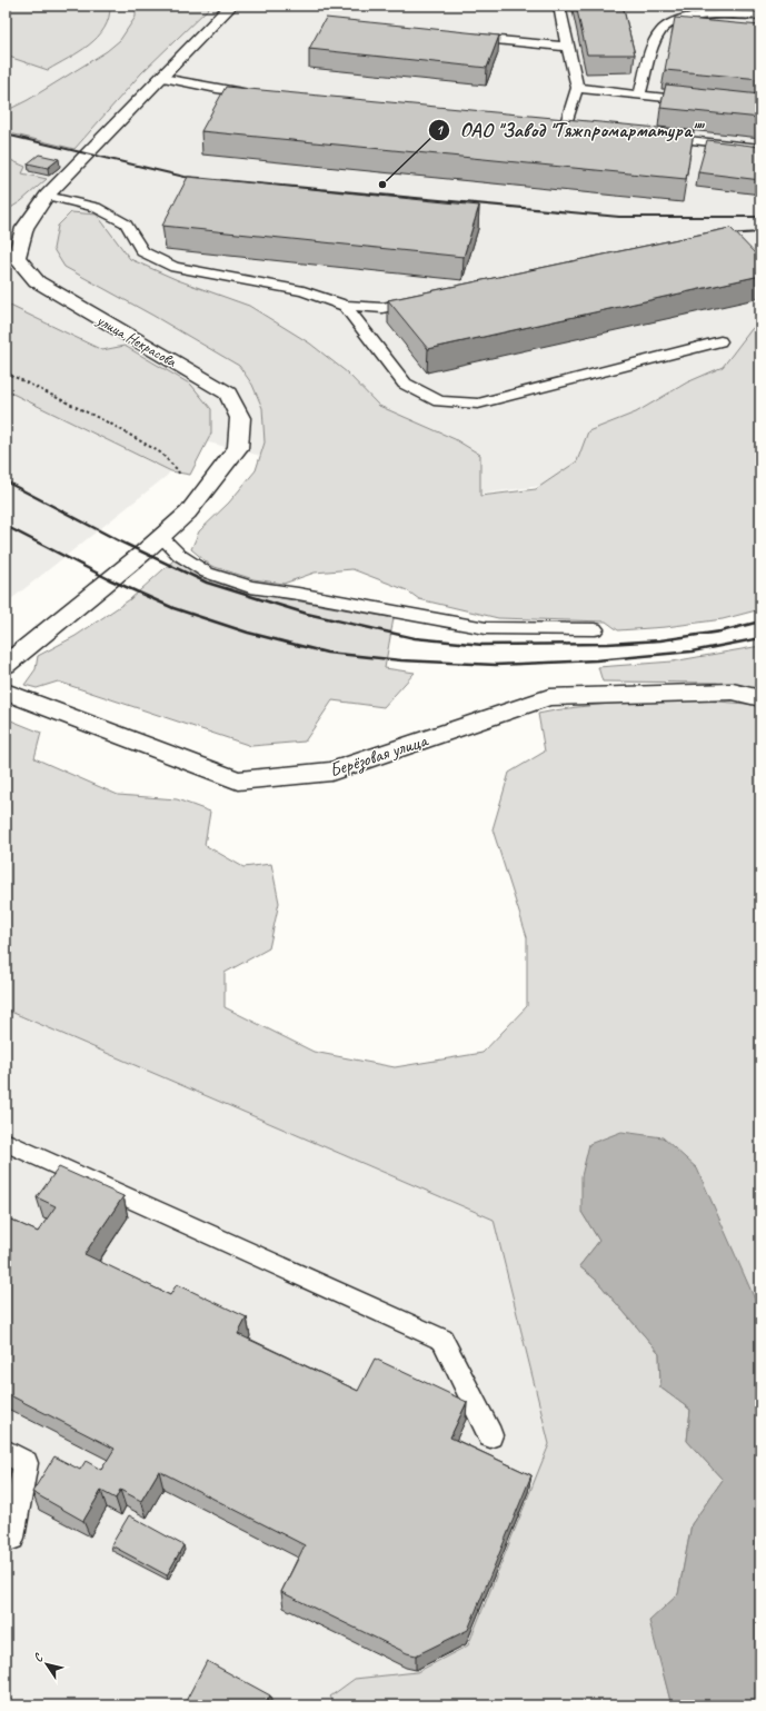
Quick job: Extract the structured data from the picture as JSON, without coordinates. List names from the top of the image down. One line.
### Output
{"streets":{"main road":["улица Некрасова","Берёзовая улица"]},"places":["ОАО \"Завод \"Тяжпромарматура\"\""],"north":"top left"}
